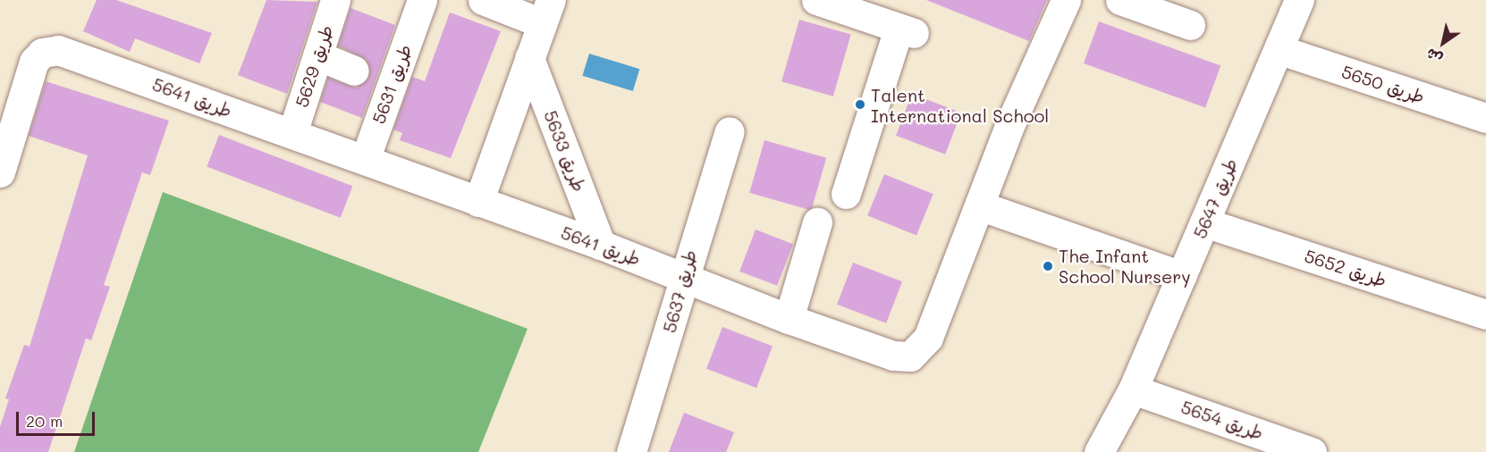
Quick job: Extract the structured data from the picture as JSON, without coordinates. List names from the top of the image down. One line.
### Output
{"streets":{"street":["طريق 5629","طريق 5631","طريق 5650","طريق 5641","طريق 5633","طريق 5647","طريق 5652","طريق 5637","طريق 5654"]},"crossings":[["طريق 5629","طريق 5641"],["طريق 5631","طريق 5641"],["طريق 5650","طريق 5647"],["طريق 5641","طريق 5633"],["طريق 5641","طريق 5637"],["طريق 5647","طريق 5652"],["طريق 5647","طريق 5654"]],"places":["Talent International School","The Infant School Nursery"],"scale_bar":"20 m","north":"bottom left"}
